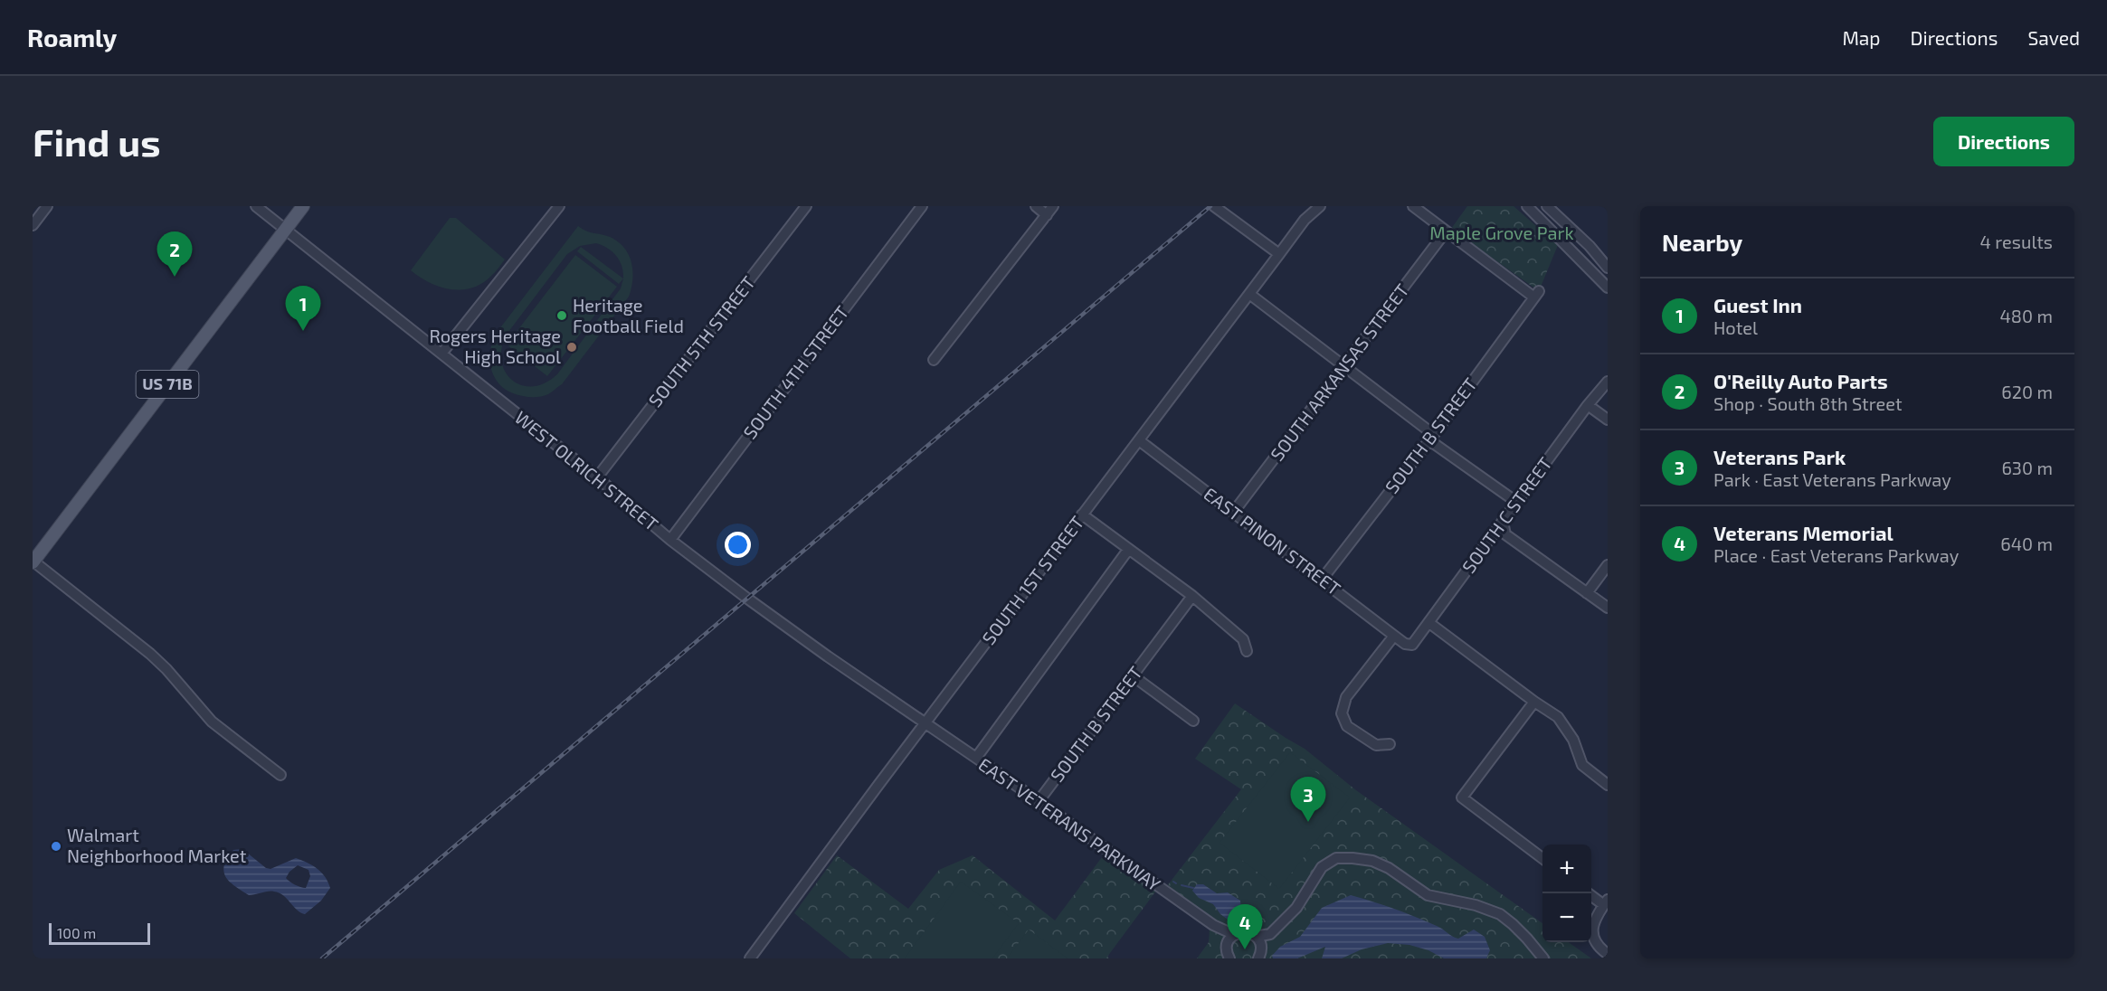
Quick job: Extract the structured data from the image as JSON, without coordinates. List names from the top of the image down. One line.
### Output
{"streets":{"main road":["US 71B"],"street":["SOUTH 5TH STREET","SOUTH 4TH STREET","SOUTH ARKANSAS STREET","SOUTH B STREET","WEST OLRICH STREET","SOUTH C STREET","EAST PINON STREET","SOUTH 1ST STREET","EAST VETERANS PARKWAY"]},"crossings":[["SOUTH 5TH STREET","WEST OLRICH STREET"],["SOUTH 4TH STREET","WEST OLRICH STREET"],["SOUTH ARKANSAS STREET","SOUTH B STREET"],["SOUTH ARKANSAS STREET","EAST PINON STREET"],["US 71B","WEST OLRICH STREET"],["SOUTH B STREET","EAST PINON STREET"],["SOUTH B STREET","EAST VETERANS PARKWAY"],["WEST OLRICH STREET","SOUTH 1ST STREET"],["WEST OLRICH STREET","EAST VETERANS PARKWAY"],["SOUTH C STREET","EAST PINON STREET"],["EAST PINON STREET","SOUTH 1ST STREET"],["SOUTH 1ST STREET","EAST VETERANS PARKWAY"]],"parks":["Maple Grove Park"],"places":["Heritage Football Field","Rogers Heritage High School","Walmart Neighborhood Market"],"scale_bar":"100 m","page":{"header":"Roamly","nav":["Map","Directions","Saved"],"buttons":"Directions","title":"Find us","heading":["Nearby","4 results"],"pins":["2","1","3","4"],"list":[{"mark":"1","name":"Guest Inn","note":"Hotel","value":"480 m"},{"mark":"2","name":"O'Reilly Auto Parts","note":"Shop · South 8th Street","value":"620 m"},{"mark":"3","name":"Veterans Park","note":"Park · East Veterans Parkway","value":"630 m"},{"mark":"4","name":"Veterans Memorial","note":"Place · East Veterans Parkway","value":"640 m"}],"map_buttons":["+","−"],"scale":"100 m"}}
